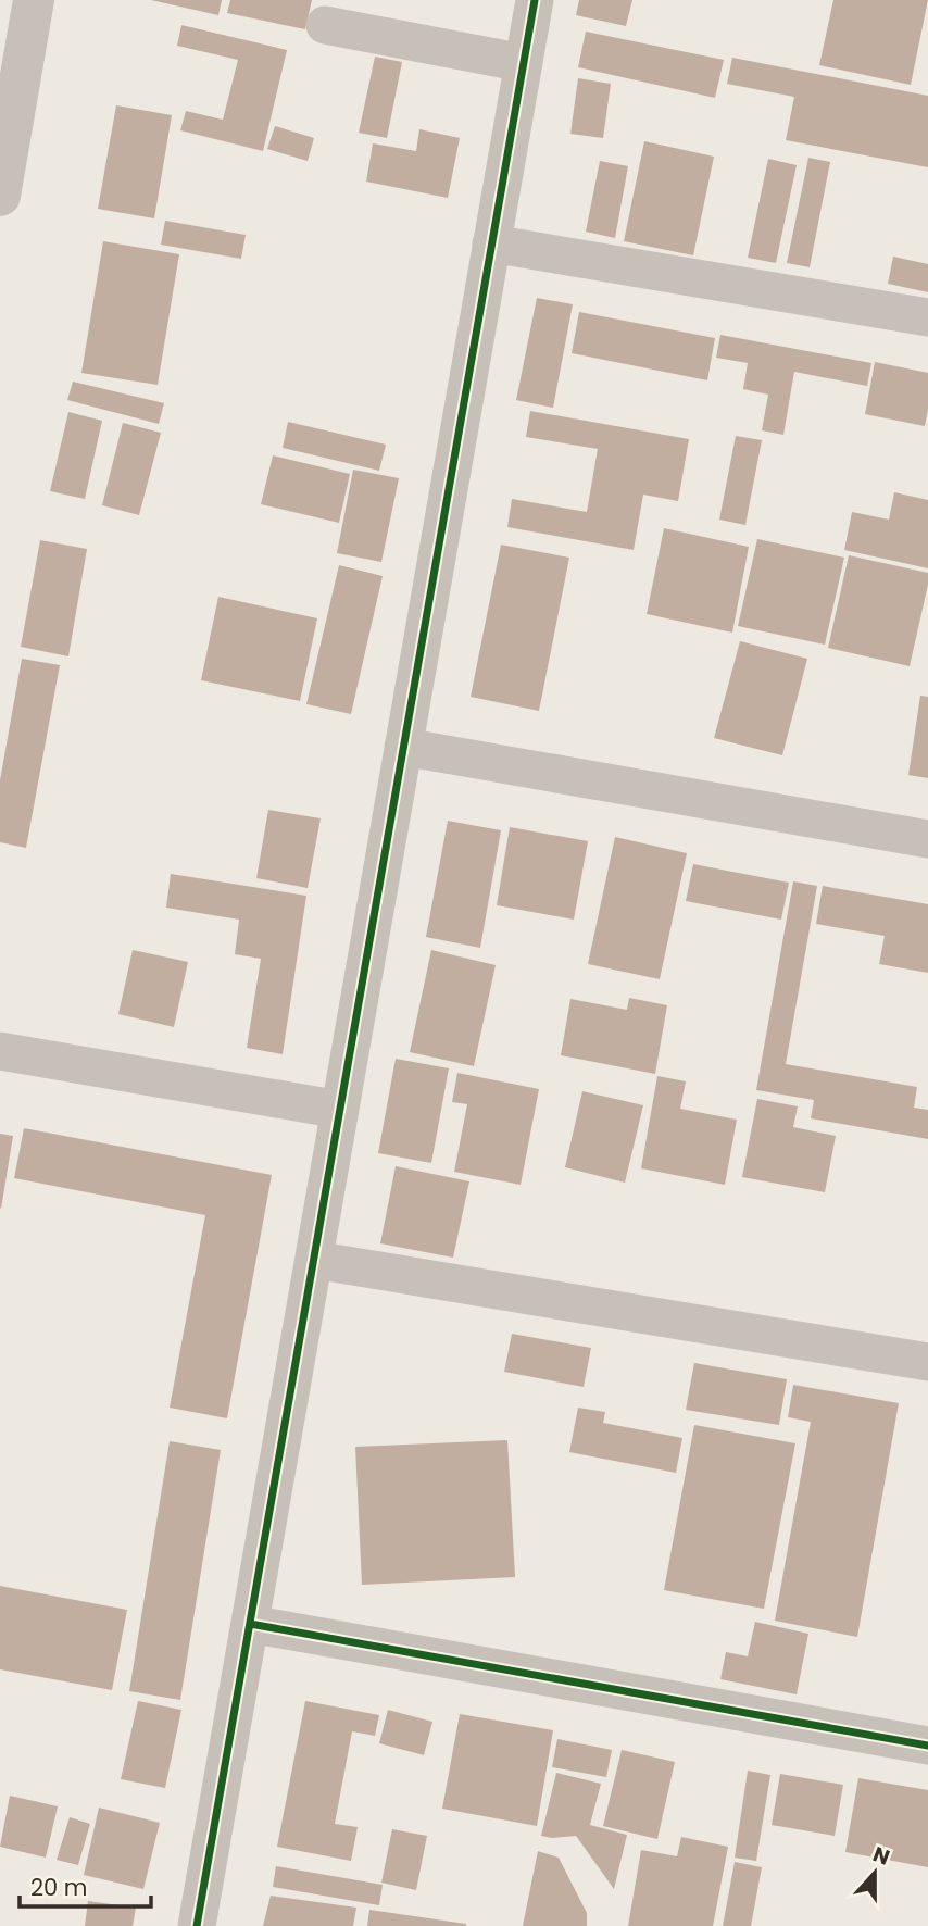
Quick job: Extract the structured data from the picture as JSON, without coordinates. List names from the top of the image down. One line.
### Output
{"scale_bar":"20 m","north":"top"}
